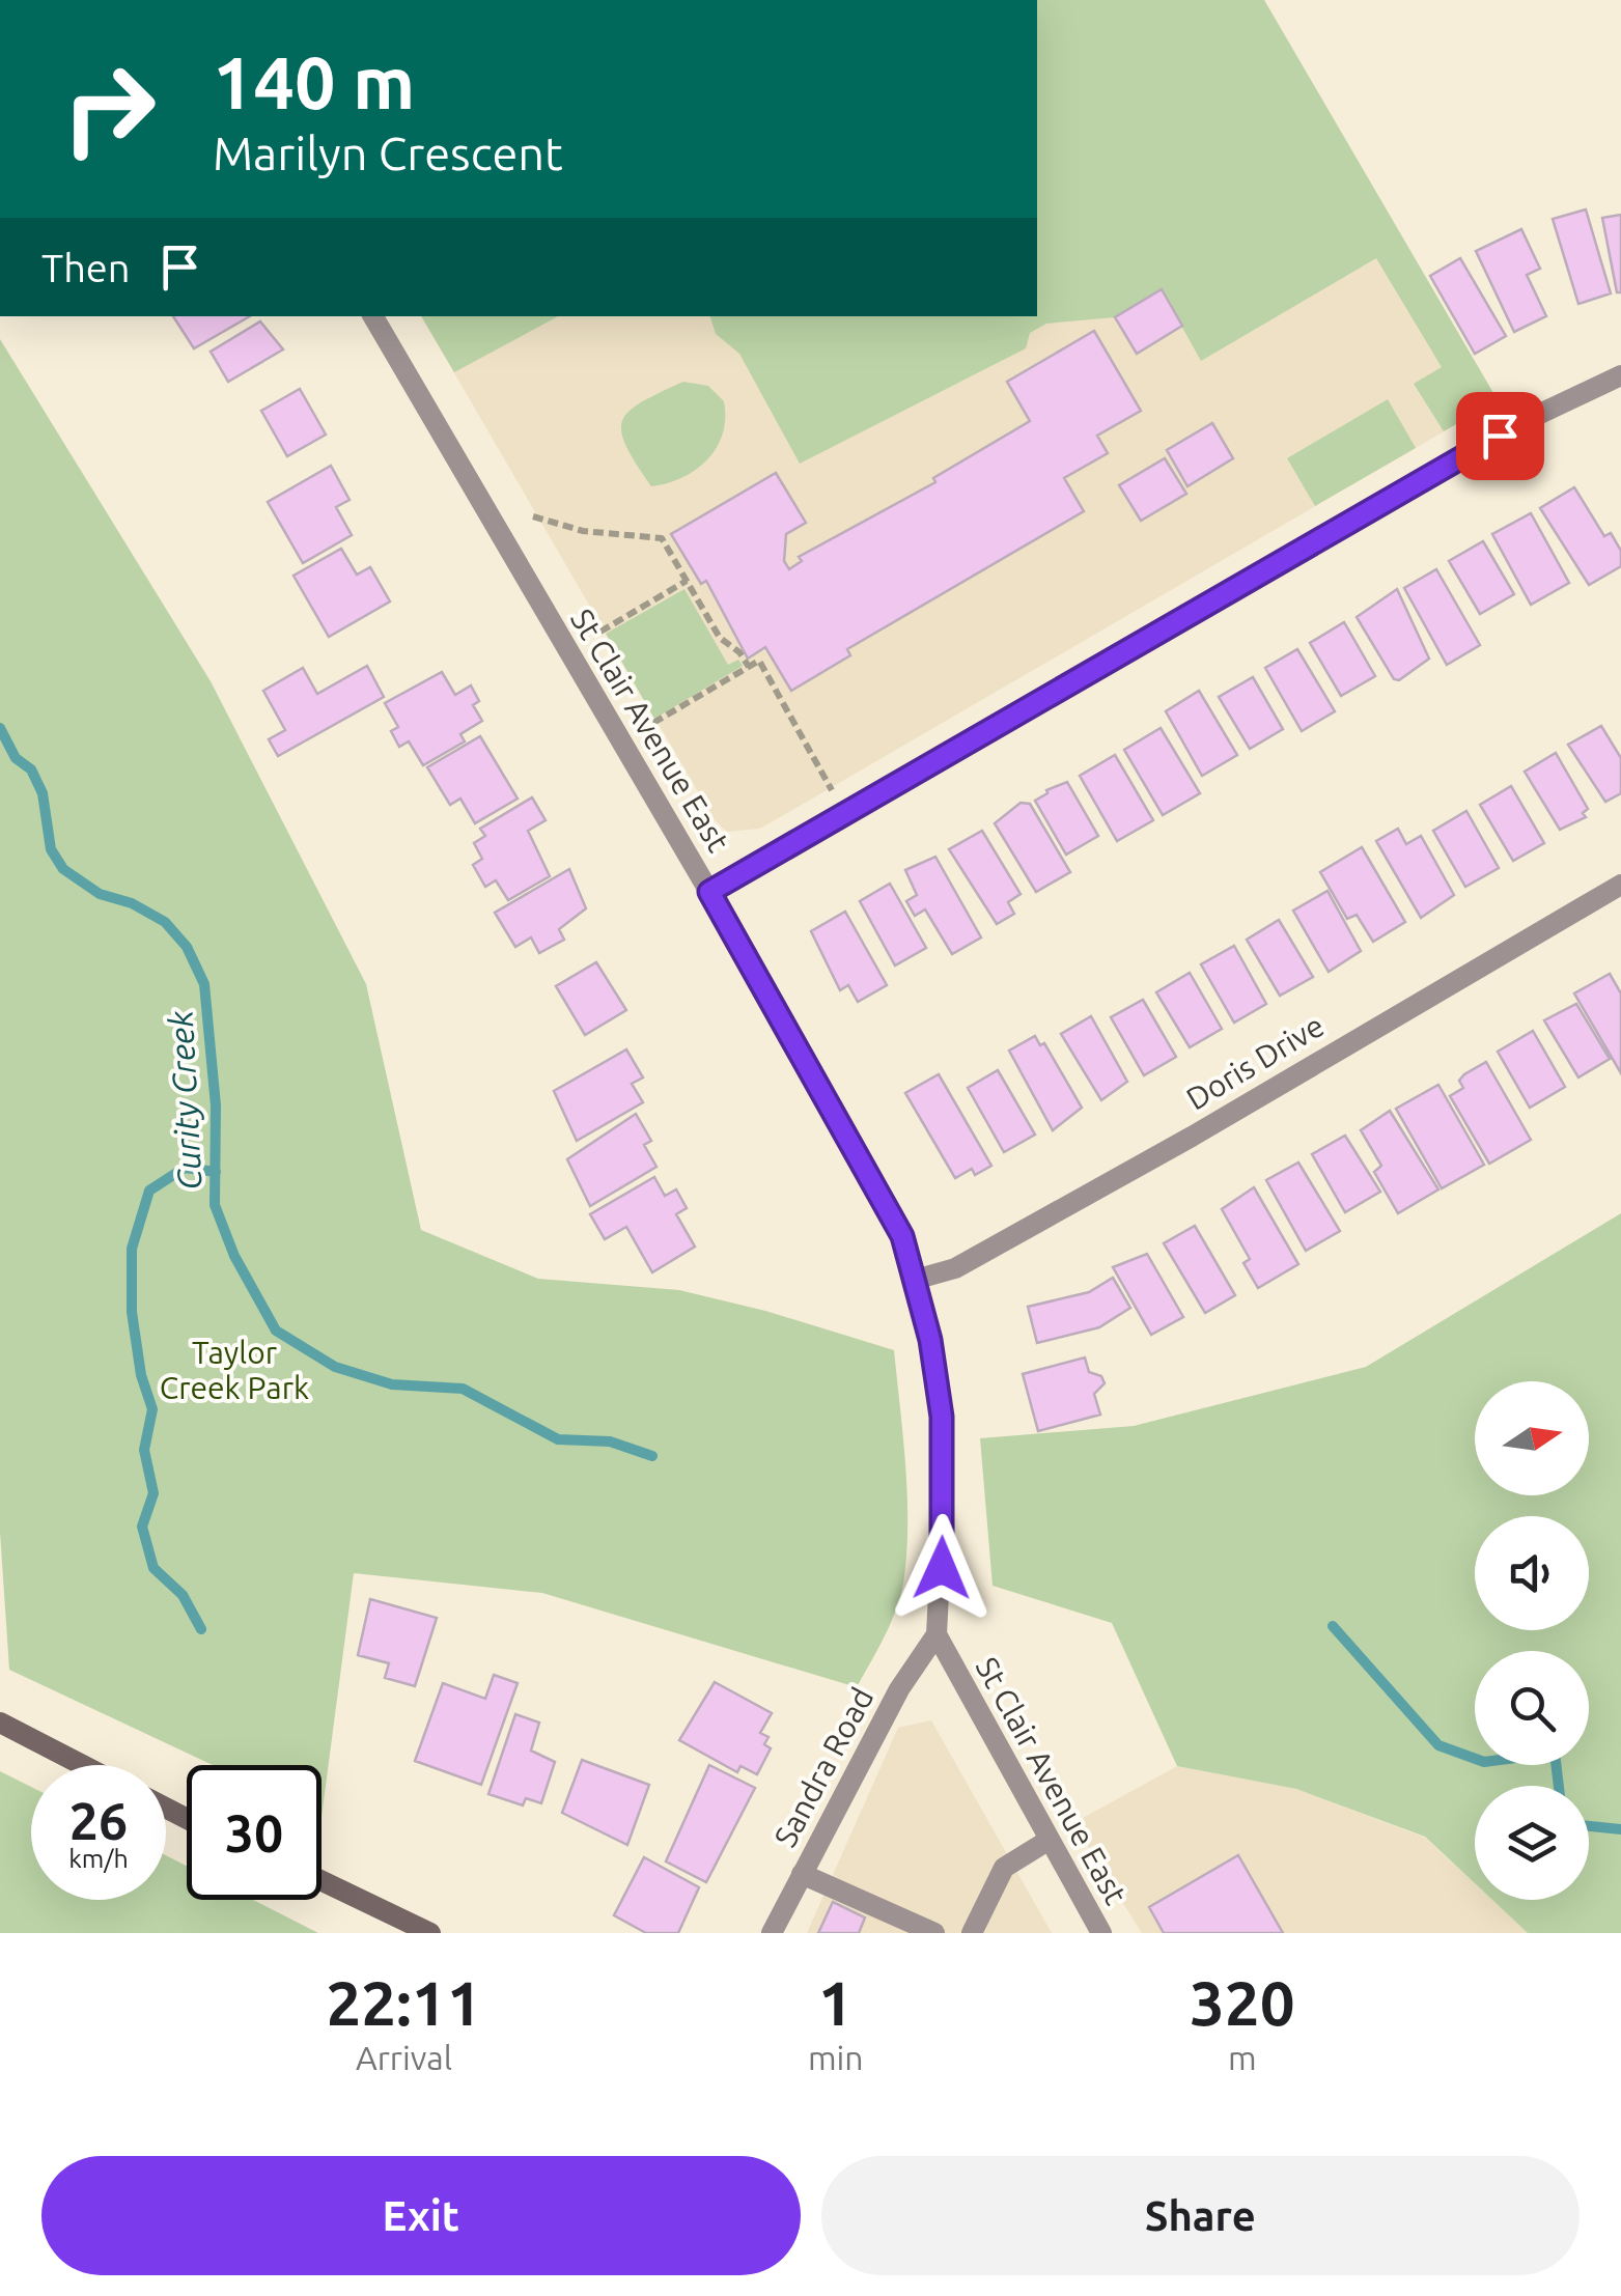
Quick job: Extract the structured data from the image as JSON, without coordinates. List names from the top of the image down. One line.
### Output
{"streets":{"street":["St Clair Avenue East","Doris Drive","Sandra Road"]},"crossings":[["St Clair Avenue East","Doris Drive"],["St Clair Avenue East","Sandra Road"]],"water":["Curity Creek"],"parks":["Taylor Creek Park"],"north":"right","page":{"turn":["140 m","Marilyn Crescent"],"then":"Then","speed":"26 km/h","limit":"30","eta":["22:11","Arrival","1","min","320","m"],"buttons":["Exit","Share"]}}
